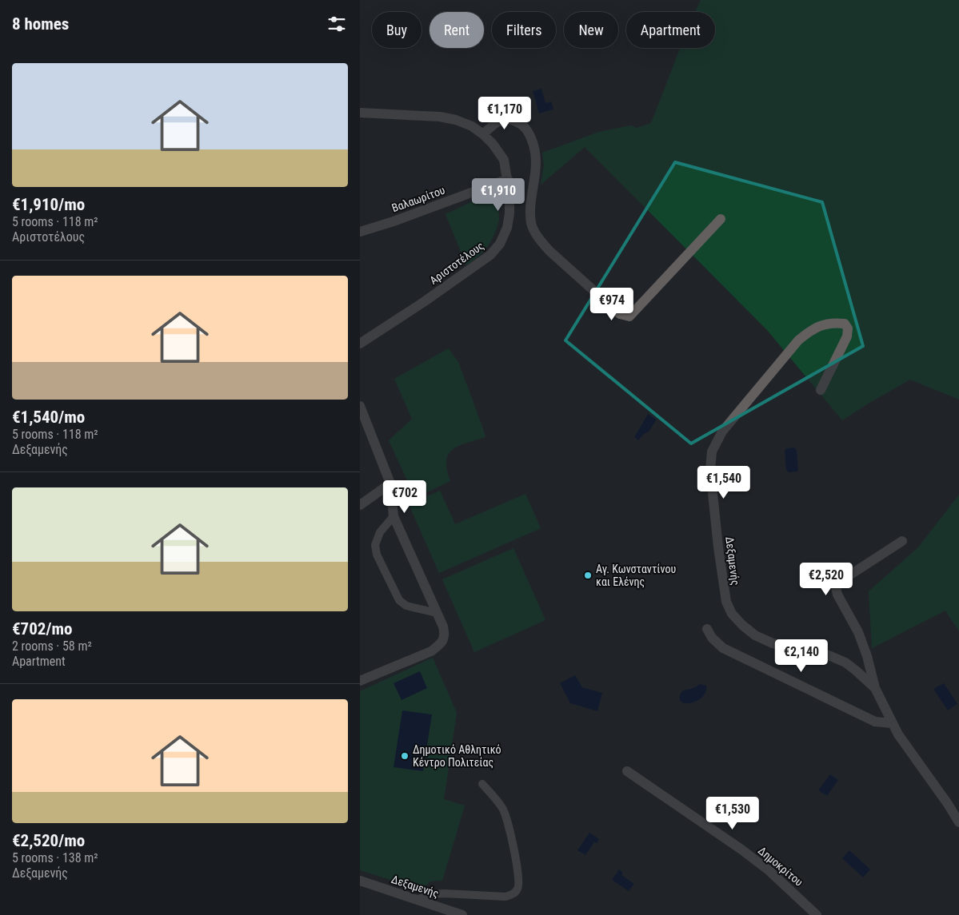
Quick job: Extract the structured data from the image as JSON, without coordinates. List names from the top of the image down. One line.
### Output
{"streets":{"street":["Βαλαωρίτου","Αριστοτέλους","Δεξαμενής","Δημοκρίτου"]},"crossings":[["Βαλαωρίτου","Αριστοτέλους"]],"places":["Αγ. Κωνσταντίνου και Ελένης","Δημοτικό Αθλητικό Κέντρο Πολιτείας"],"page":{"heading":"8 homes","chip":["Buy","Rent","Filters","New","Apartment"],"list":[{"name":"€1,910/mo","note":"5 rooms · 118 m² · Αριστοτέλους"},{"name":"€1,540/mo","note":"5 rooms · 118 m² · Δεξαμενής"},{"name":"€702/mo","note":"2 rooms · 58 m² · Apartment"},{"name":"€2,520/mo","note":"5 rooms · 138 m² · Δεξαμενής"}],"price":["€1,170","€1,910","€974","€1,540","€702","€2,520","€2,140","€1,530"]}}
